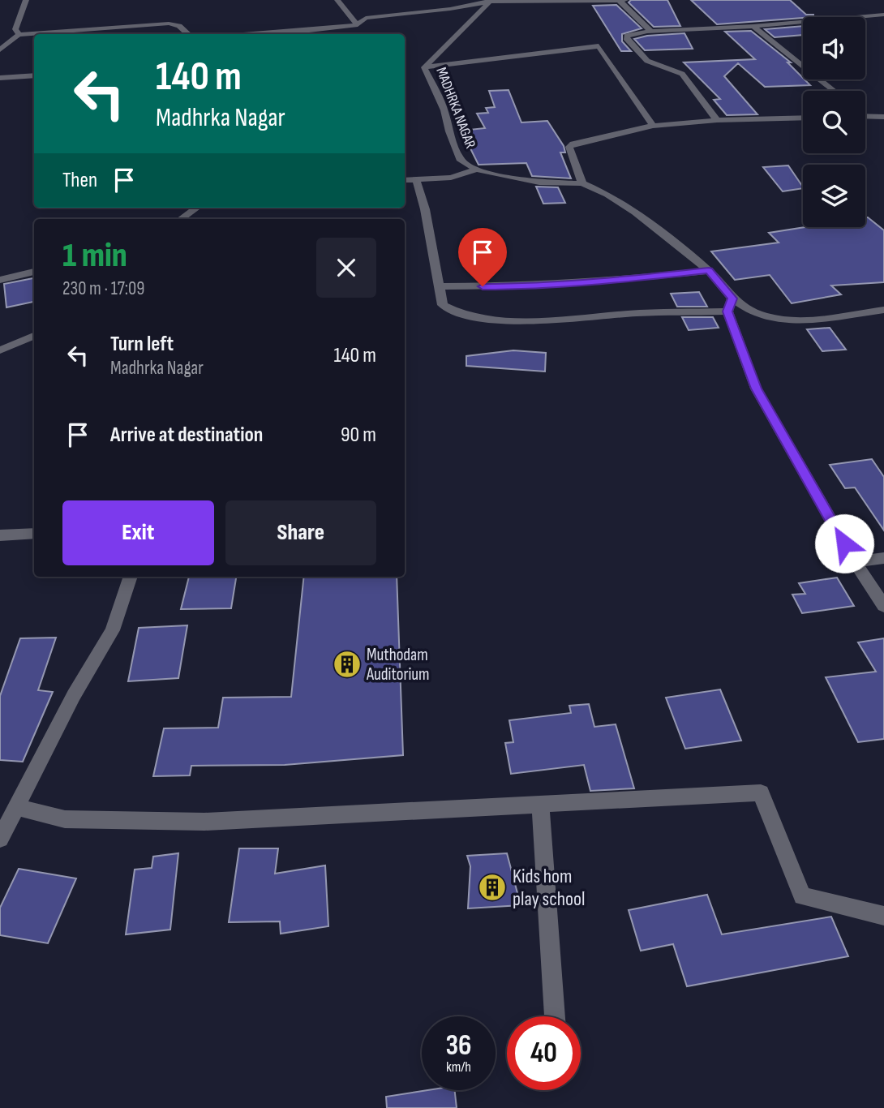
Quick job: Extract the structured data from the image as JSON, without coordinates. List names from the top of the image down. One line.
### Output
{"streets":{"street":["MADHRKA NAGAR"]},"places":{"building":["Muthodam Auditorium","Kids hom play school"]},"page":{"turn":["140 m","Madhrka Nagar"],"then":"Then","heading":["1 min","230 m · 17:09"],"list":[{"name":"Turn left","note":"Madhrka Nagar","value":"140 m"},{"name":"Arrive at destination","value":"90 m"}],"buttons":["Exit","Share"],"speed":"36 km/h","limit":"40"}}
